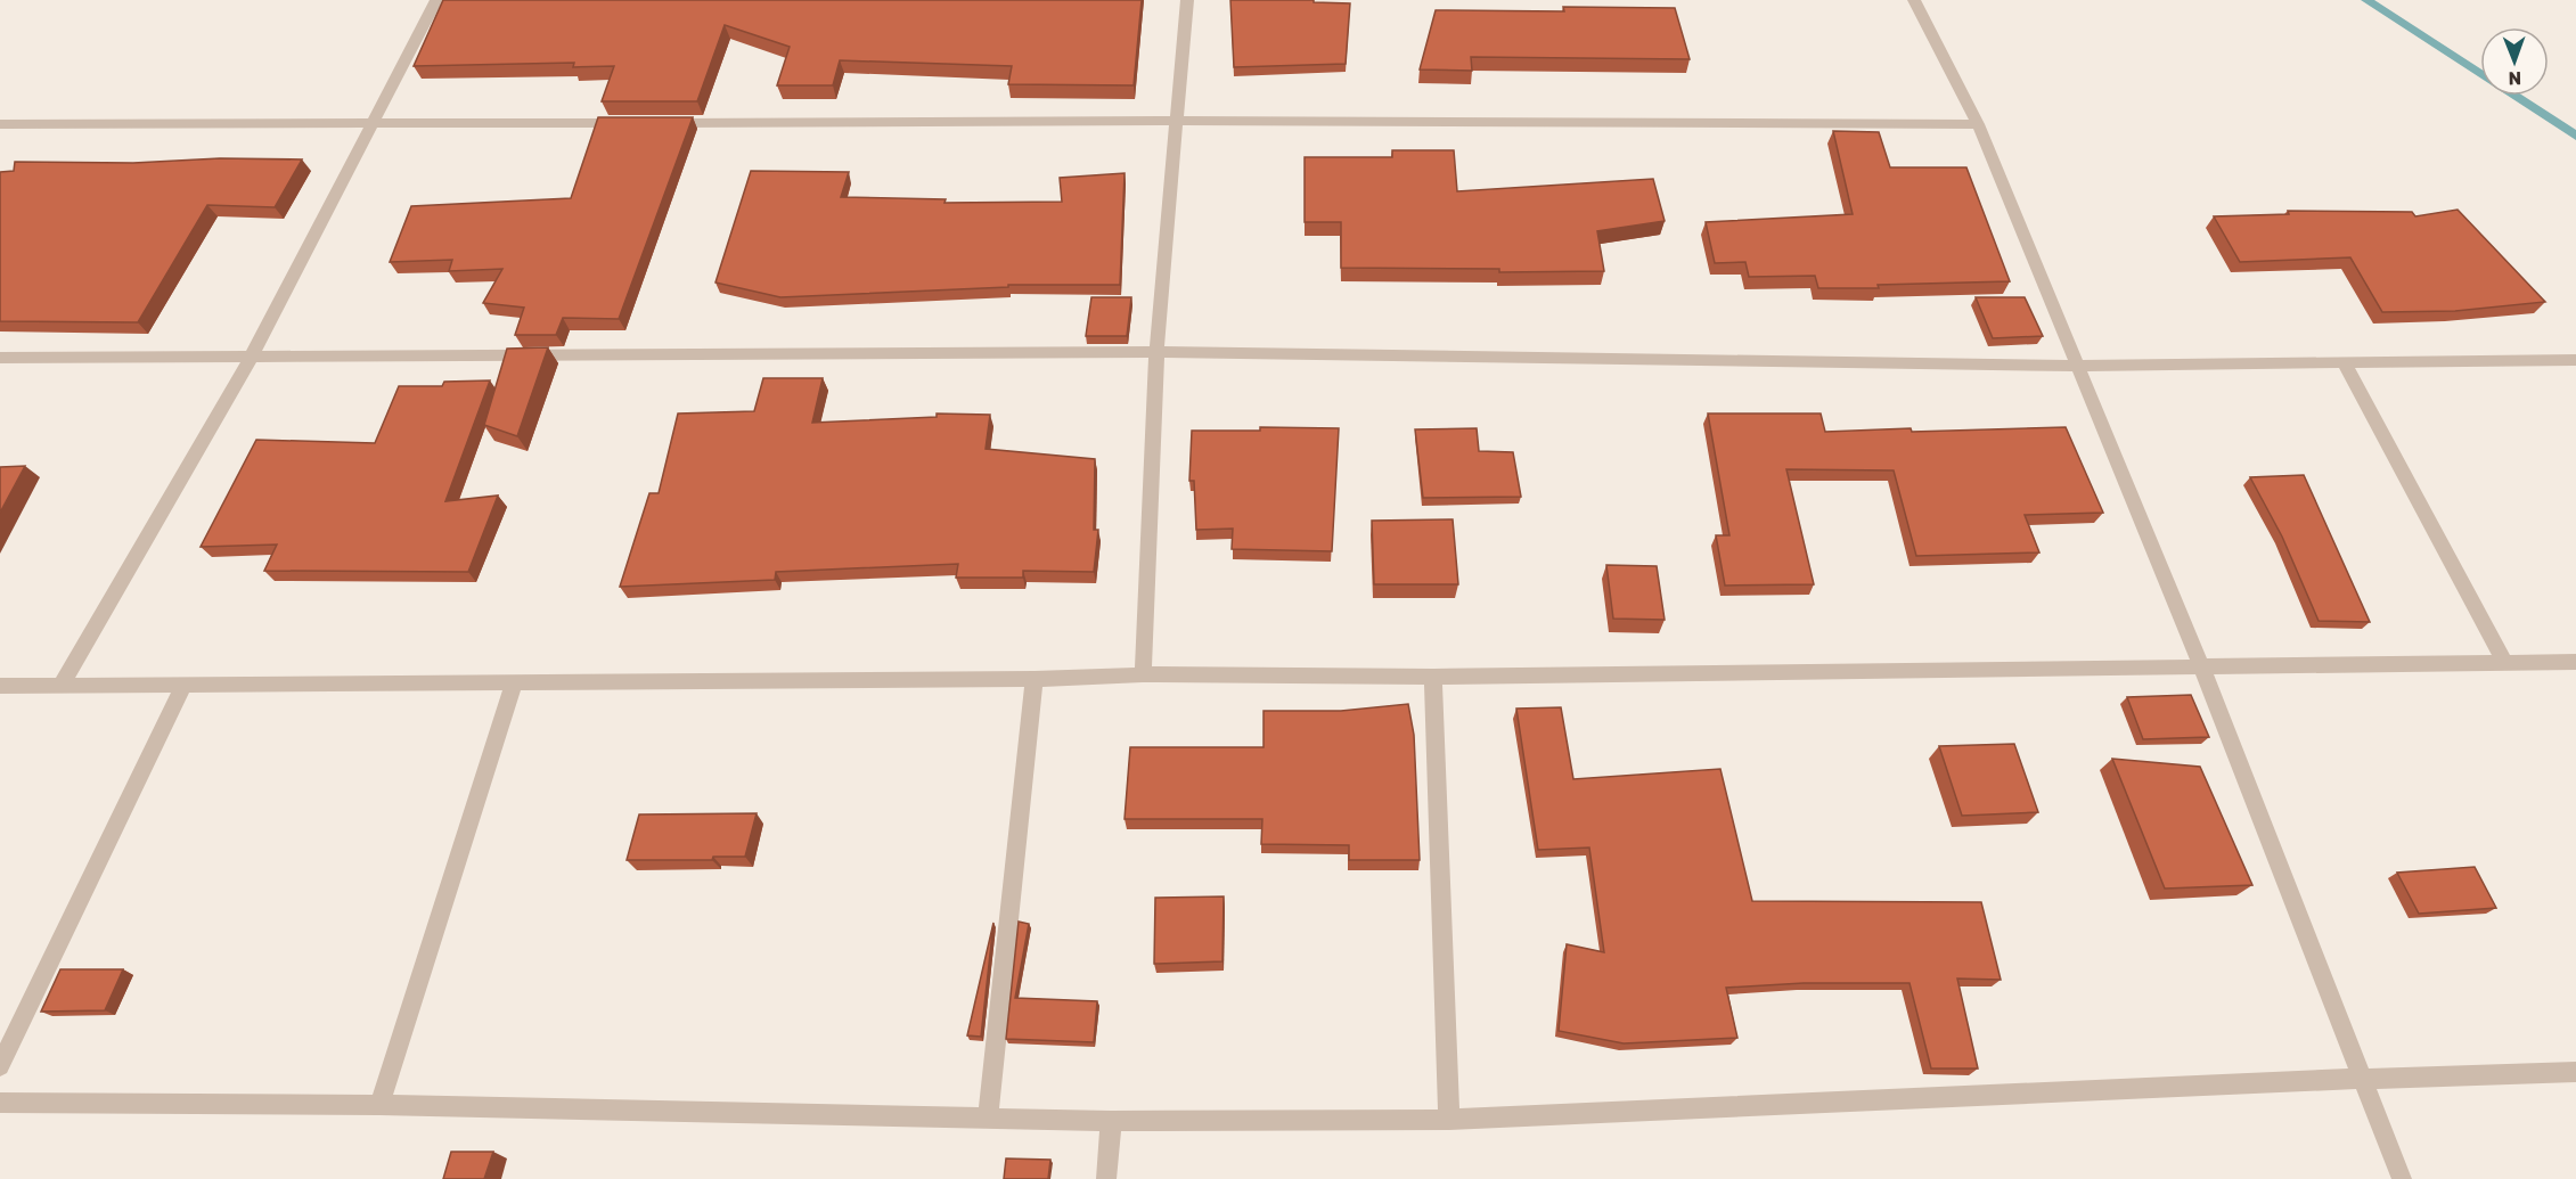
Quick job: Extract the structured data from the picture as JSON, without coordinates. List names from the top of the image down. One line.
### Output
{"north":"bottom"}
